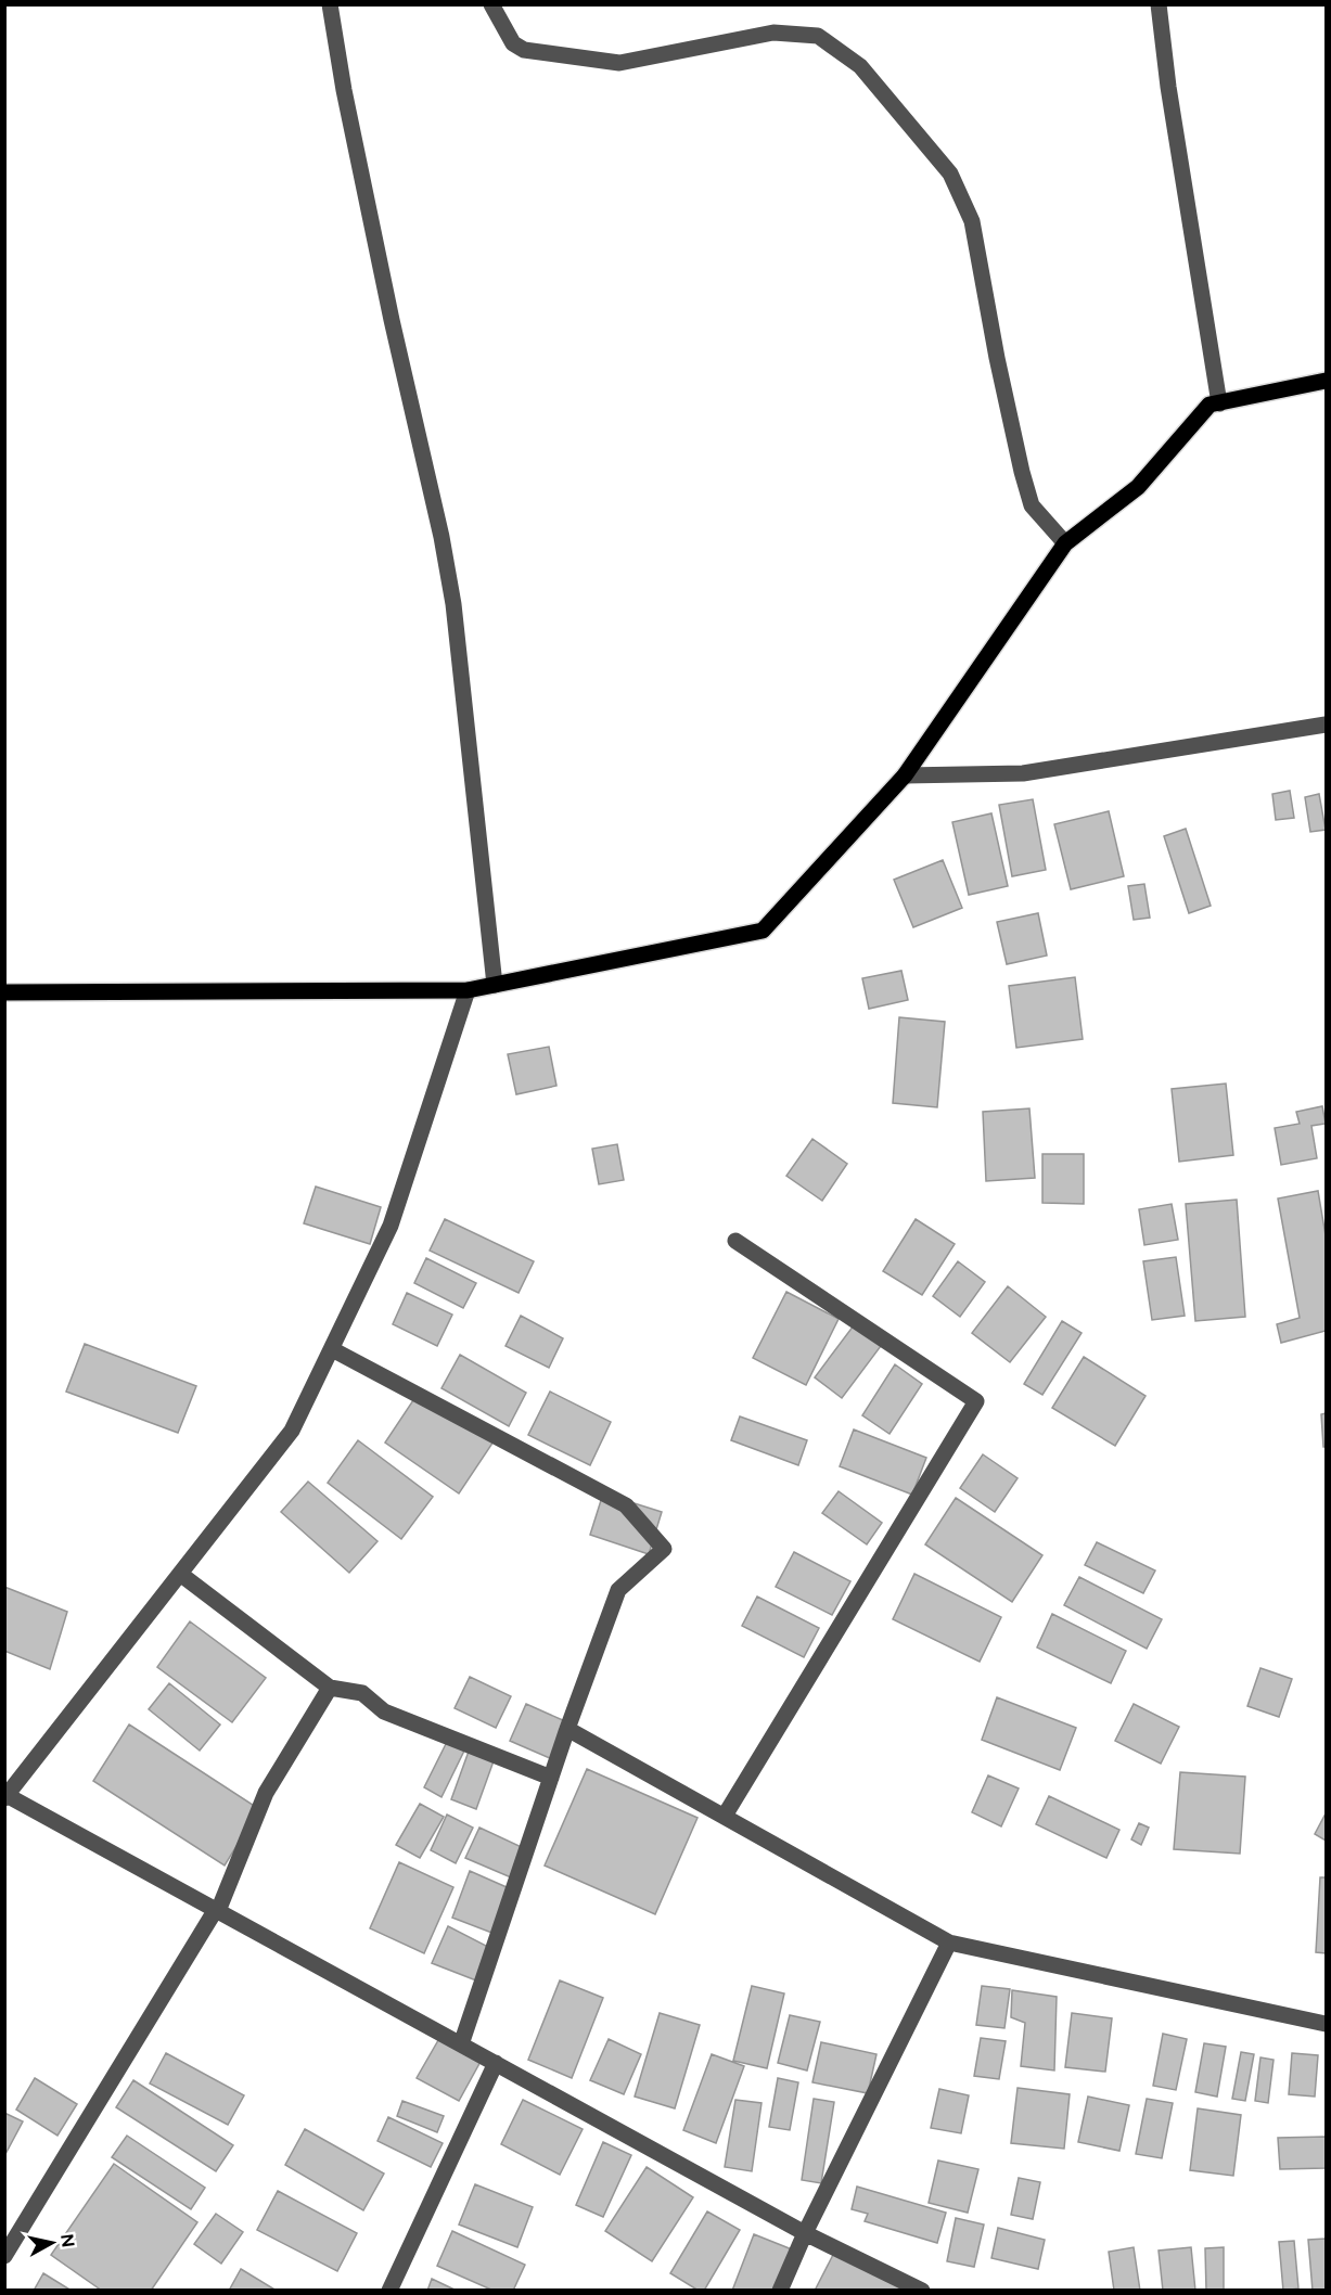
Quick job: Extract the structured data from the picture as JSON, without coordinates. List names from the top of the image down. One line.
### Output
{"north":"right"}
